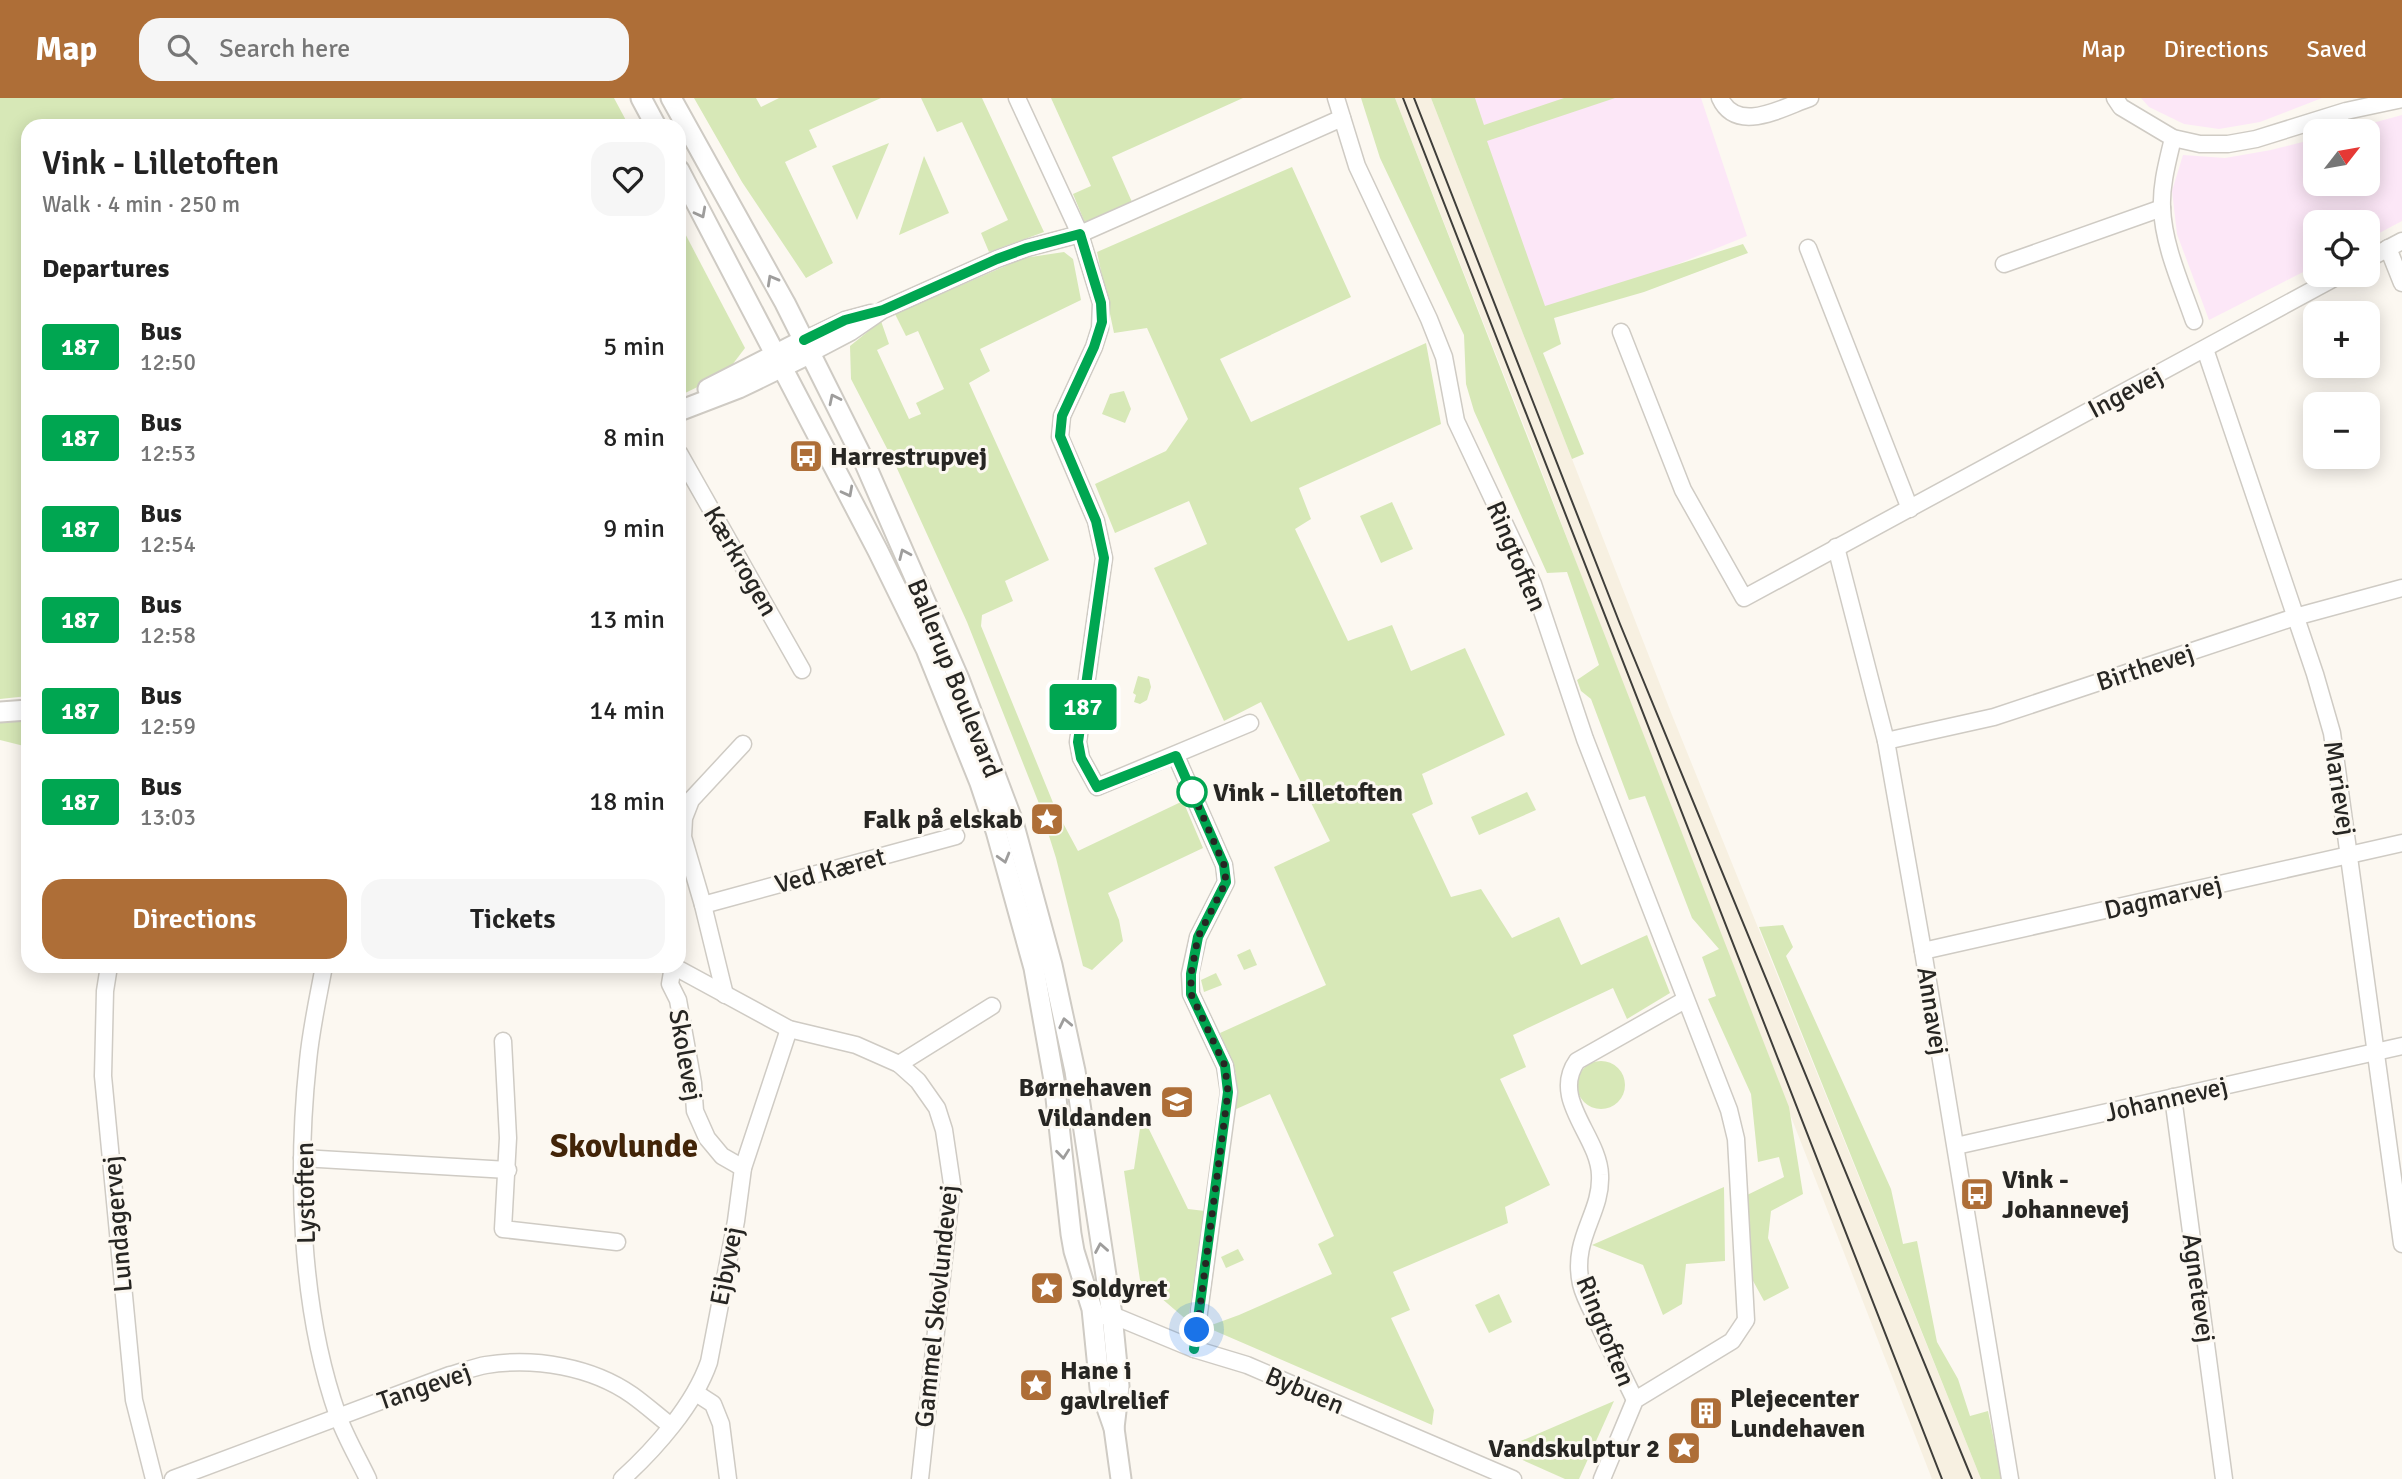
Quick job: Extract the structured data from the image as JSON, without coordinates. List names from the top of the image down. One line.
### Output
{"streets":{"street":["Ingevej","Ringtoften","Kærkrogen","Birthevej","Ballerup Boulevard","Marievej","Ved Kæret","Dagmarvej","Annavej","Skolevej","Johannevej","Lystoften","Lundagervej","Ejbyvej","Agnetevej","Gammel Skovlundevej","Tangevej","Bybuen"]},"crossings":[["Ingevej","Marievej"],["Ingevej","Annavej"],["Birthevej","Marievej"],["Birthevej","Annavej"],["Ballerup Boulevard","Bybuen"],["Marievej","Dagmarvej"],["Marievej","Johannevej"],["Dagmarvej","Annavej"],["Annavej","Johannevej"],["Skolevej","Ejbyvej"],["Johannevej","Agnetevej"],["Lystoften","Tangevej"],["Ejbyvej","Gammel Skovlundevej"],["Ejbyvej","Tangevej"]],"districts":["Skovlunde"],"places":{"bus stop":["Harrestrupvej","Vink - Johannevej"],"other":["Vink - Lilletoften"],"place":["Falk på elskab","Soldyret","Hane i gavlrelief","Vandskulptur 2"],"school or university":["Børnehaven Vildanden"],"building":["Plejecenter Lundehaven"]},"lines":["bus line 187"],"north":"top right","page":{"header":"Map","search":"Search here","nav":["Map","Directions","Saved"],"on_map":"187","map_buttons":["+","−"],"heading":[["Vink - Lilletoften","Walk · 4 min · 250 m"],"Departures"],"list":[{"mark":"187","name":"Bus","note":"12:50","value":"5 min"},{"mark":"187","name":"Bus","note":"12:53","value":"8 min"},{"mark":"187","name":"Bus","note":"12:54","value":"9 min"},{"mark":"187","name":"Bus","note":"12:58","value":"13 min"},{"mark":"187","name":"Bus","note":"12:59","value":"14 min"},{"mark":"187","name":"Bus","note":"13:03","value":"18 min"}],"buttons":["Directions","Tickets"]}}
